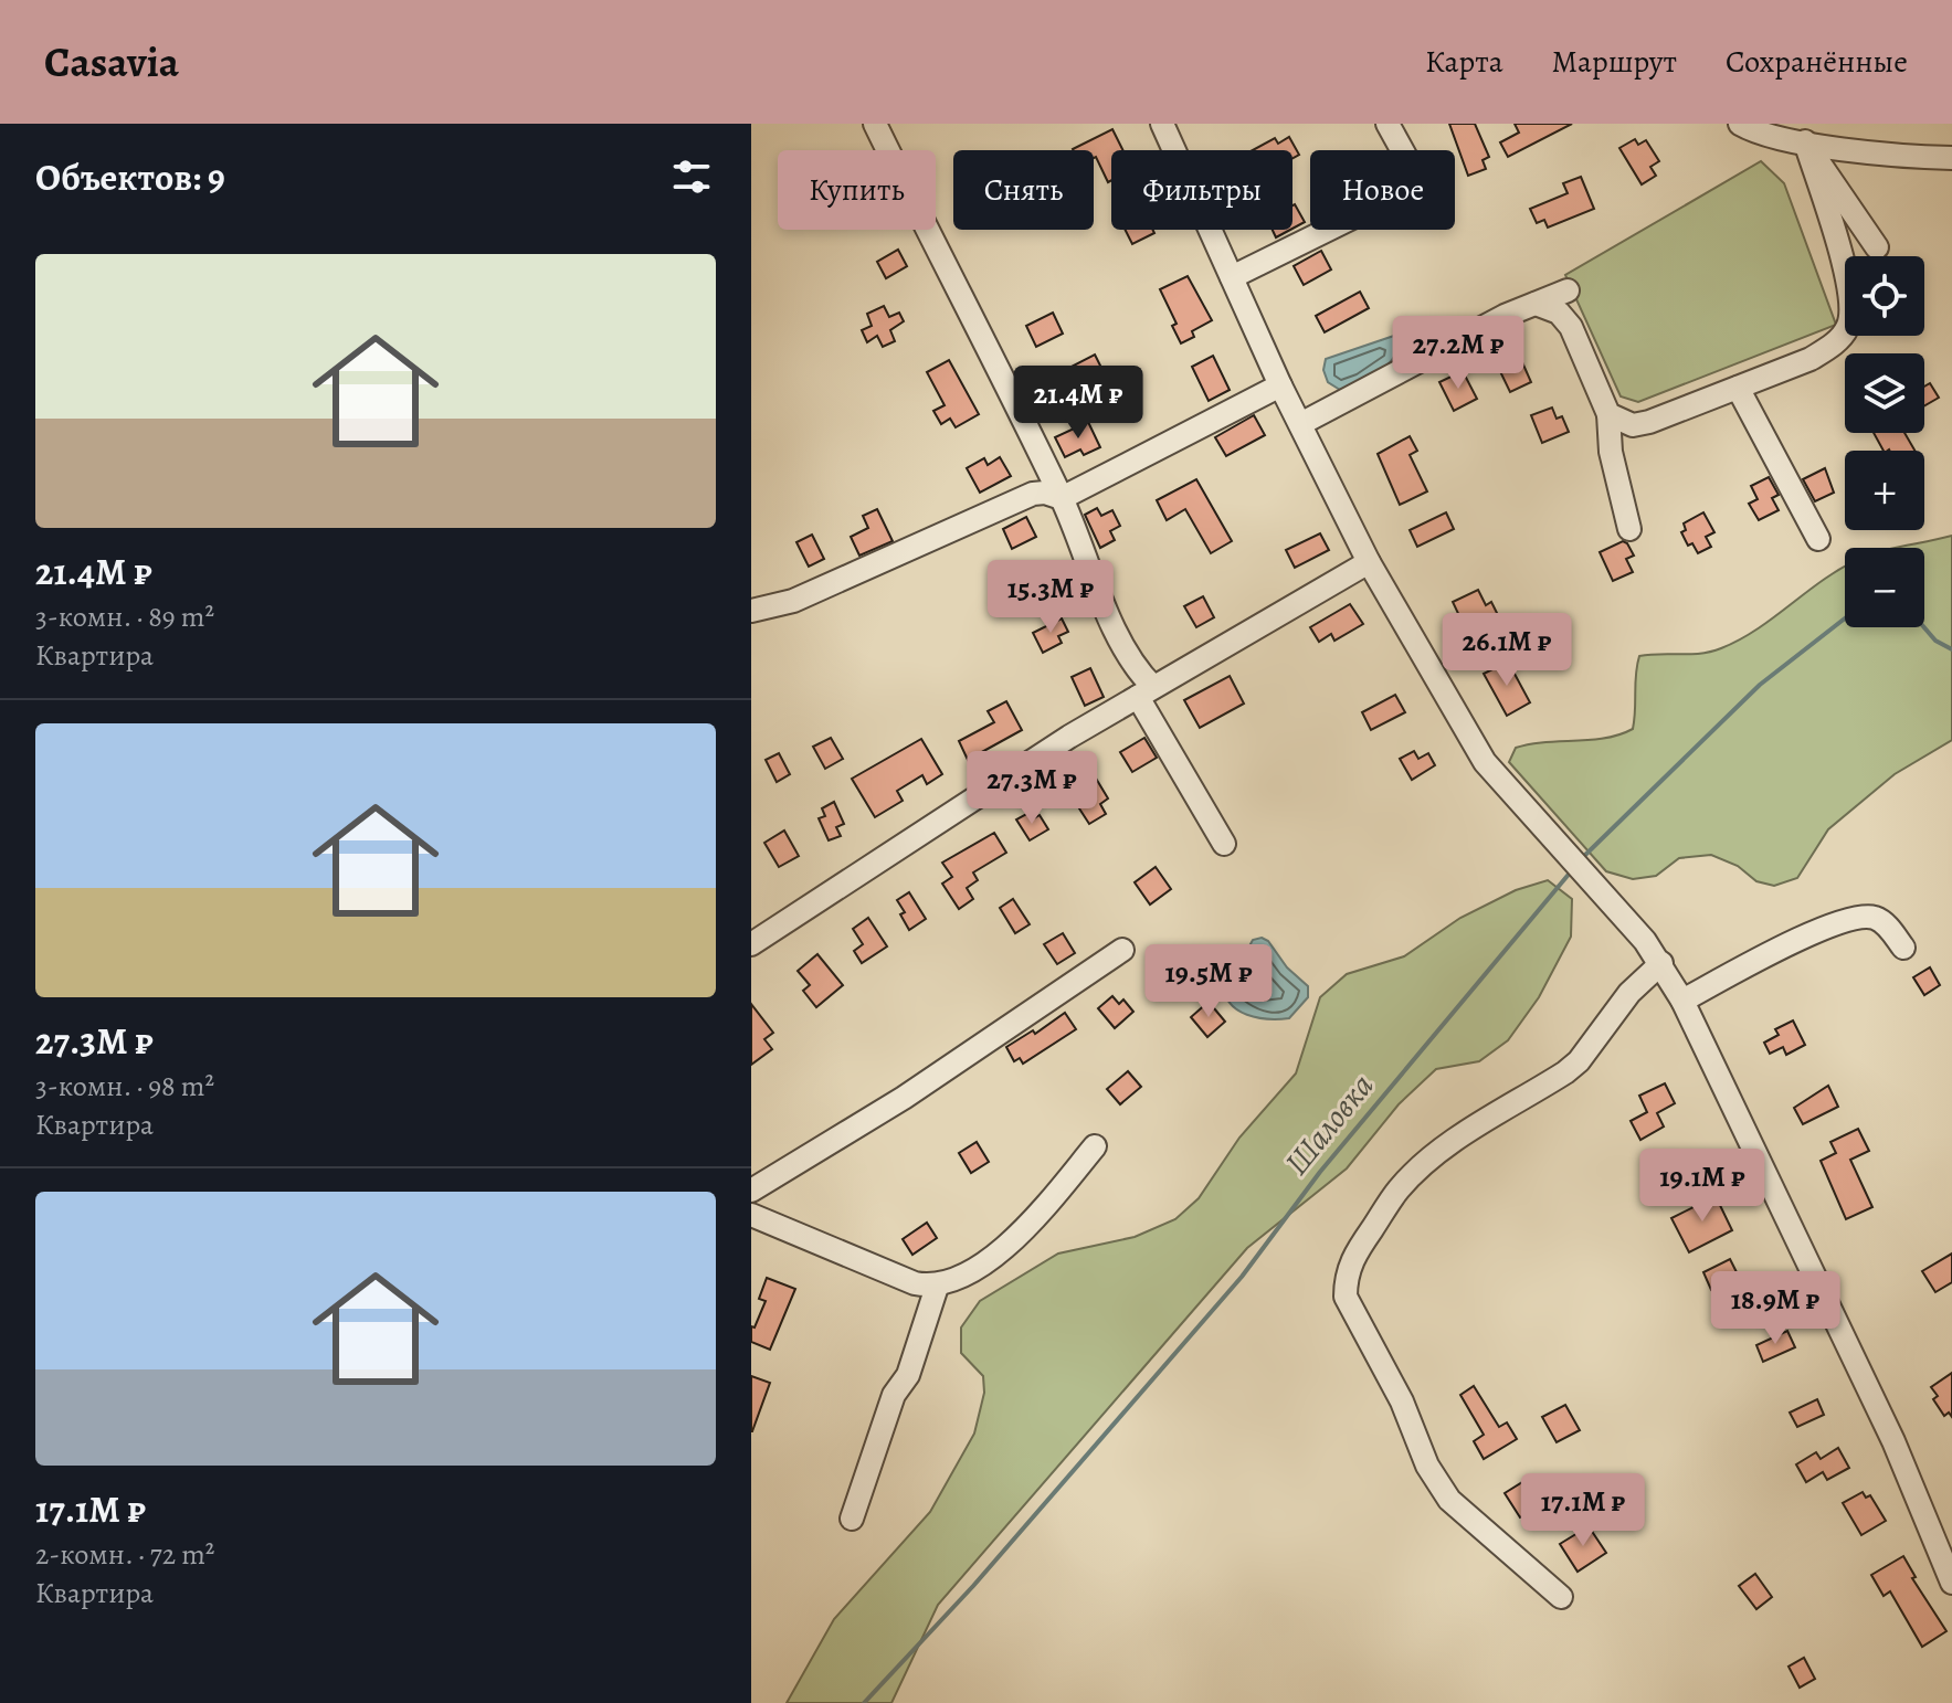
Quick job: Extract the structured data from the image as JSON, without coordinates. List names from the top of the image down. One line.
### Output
{"water":["Шаловка"],"page":{"header":"Casavia","nav":["Карта","Маршрут","Сохранённые"],"heading":"Объектов: 9","chip":["Купить","Снять","Фильтры","Новое"],"list":[{"name":"21.4M ₽","note":"3-комн. · 89 m² · Квартира"},{"name":"27.3M ₽","note":"3-комн. · 98 m² · Квартира"},{"name":"17.1M ₽","note":"2-комн. · 72 m² · Квартира"}],"map_buttons":["+","−"],"price":["27.2M ₽","21.4M ₽","15.3M ₽","26.1M ₽","27.3M ₽","19.5M ₽","19.1M ₽","18.9M ₽","17.1M ₽"]}}
